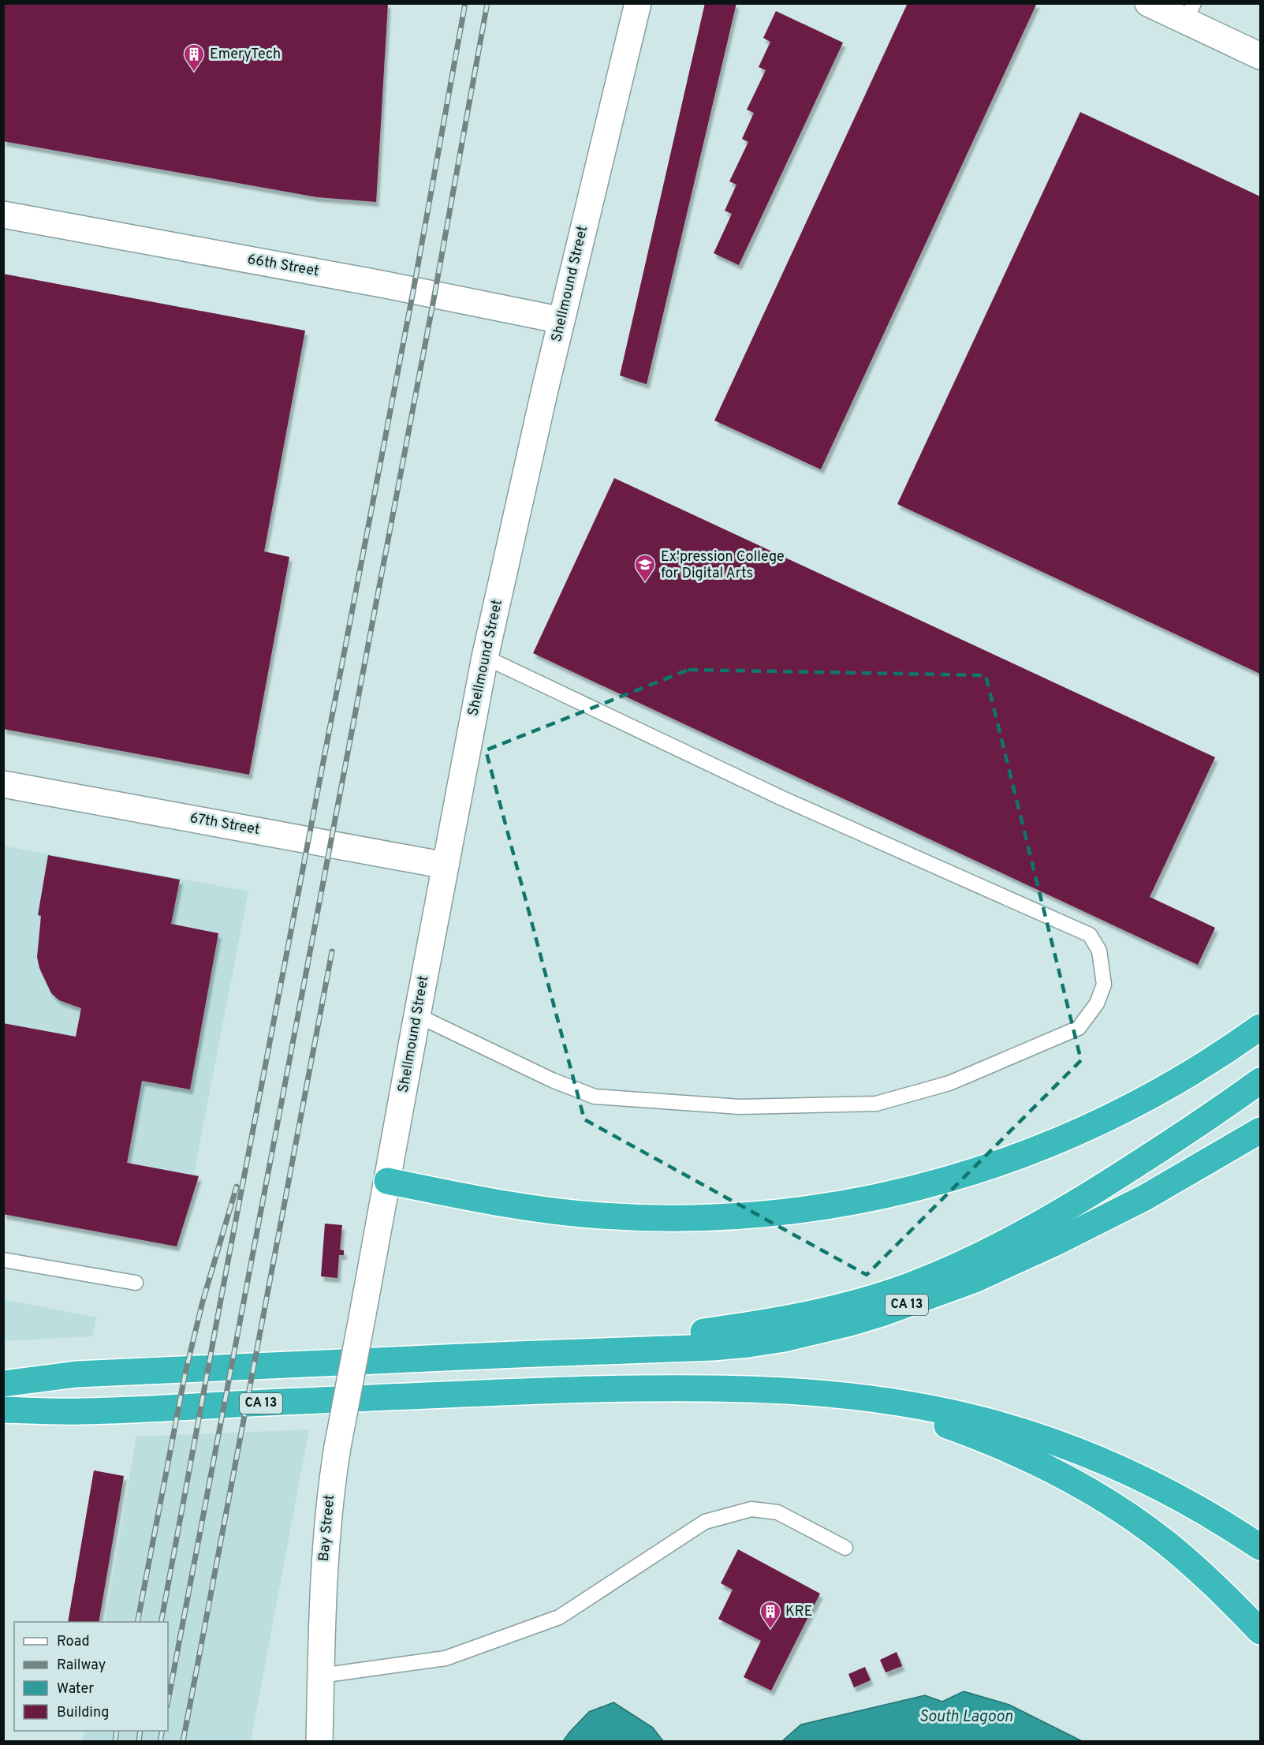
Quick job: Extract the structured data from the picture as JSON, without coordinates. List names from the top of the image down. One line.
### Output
{"streets":{"highway":["CA 13"],"street":["66th Street","Shellmound Street","67th Street","Bay Street"]},"crossings":[["66th Street","Shellmound Street"],["Shellmound Street","67th Street"],["Shellmound Street","Bay Street"]],"water":["South Lagoon"],"places":{"building":["EmeryTech","KRE"],"school or university":["Ex'pression College for Digital Arts"]},"legend":["Road","Railway","Water","Building"]}
